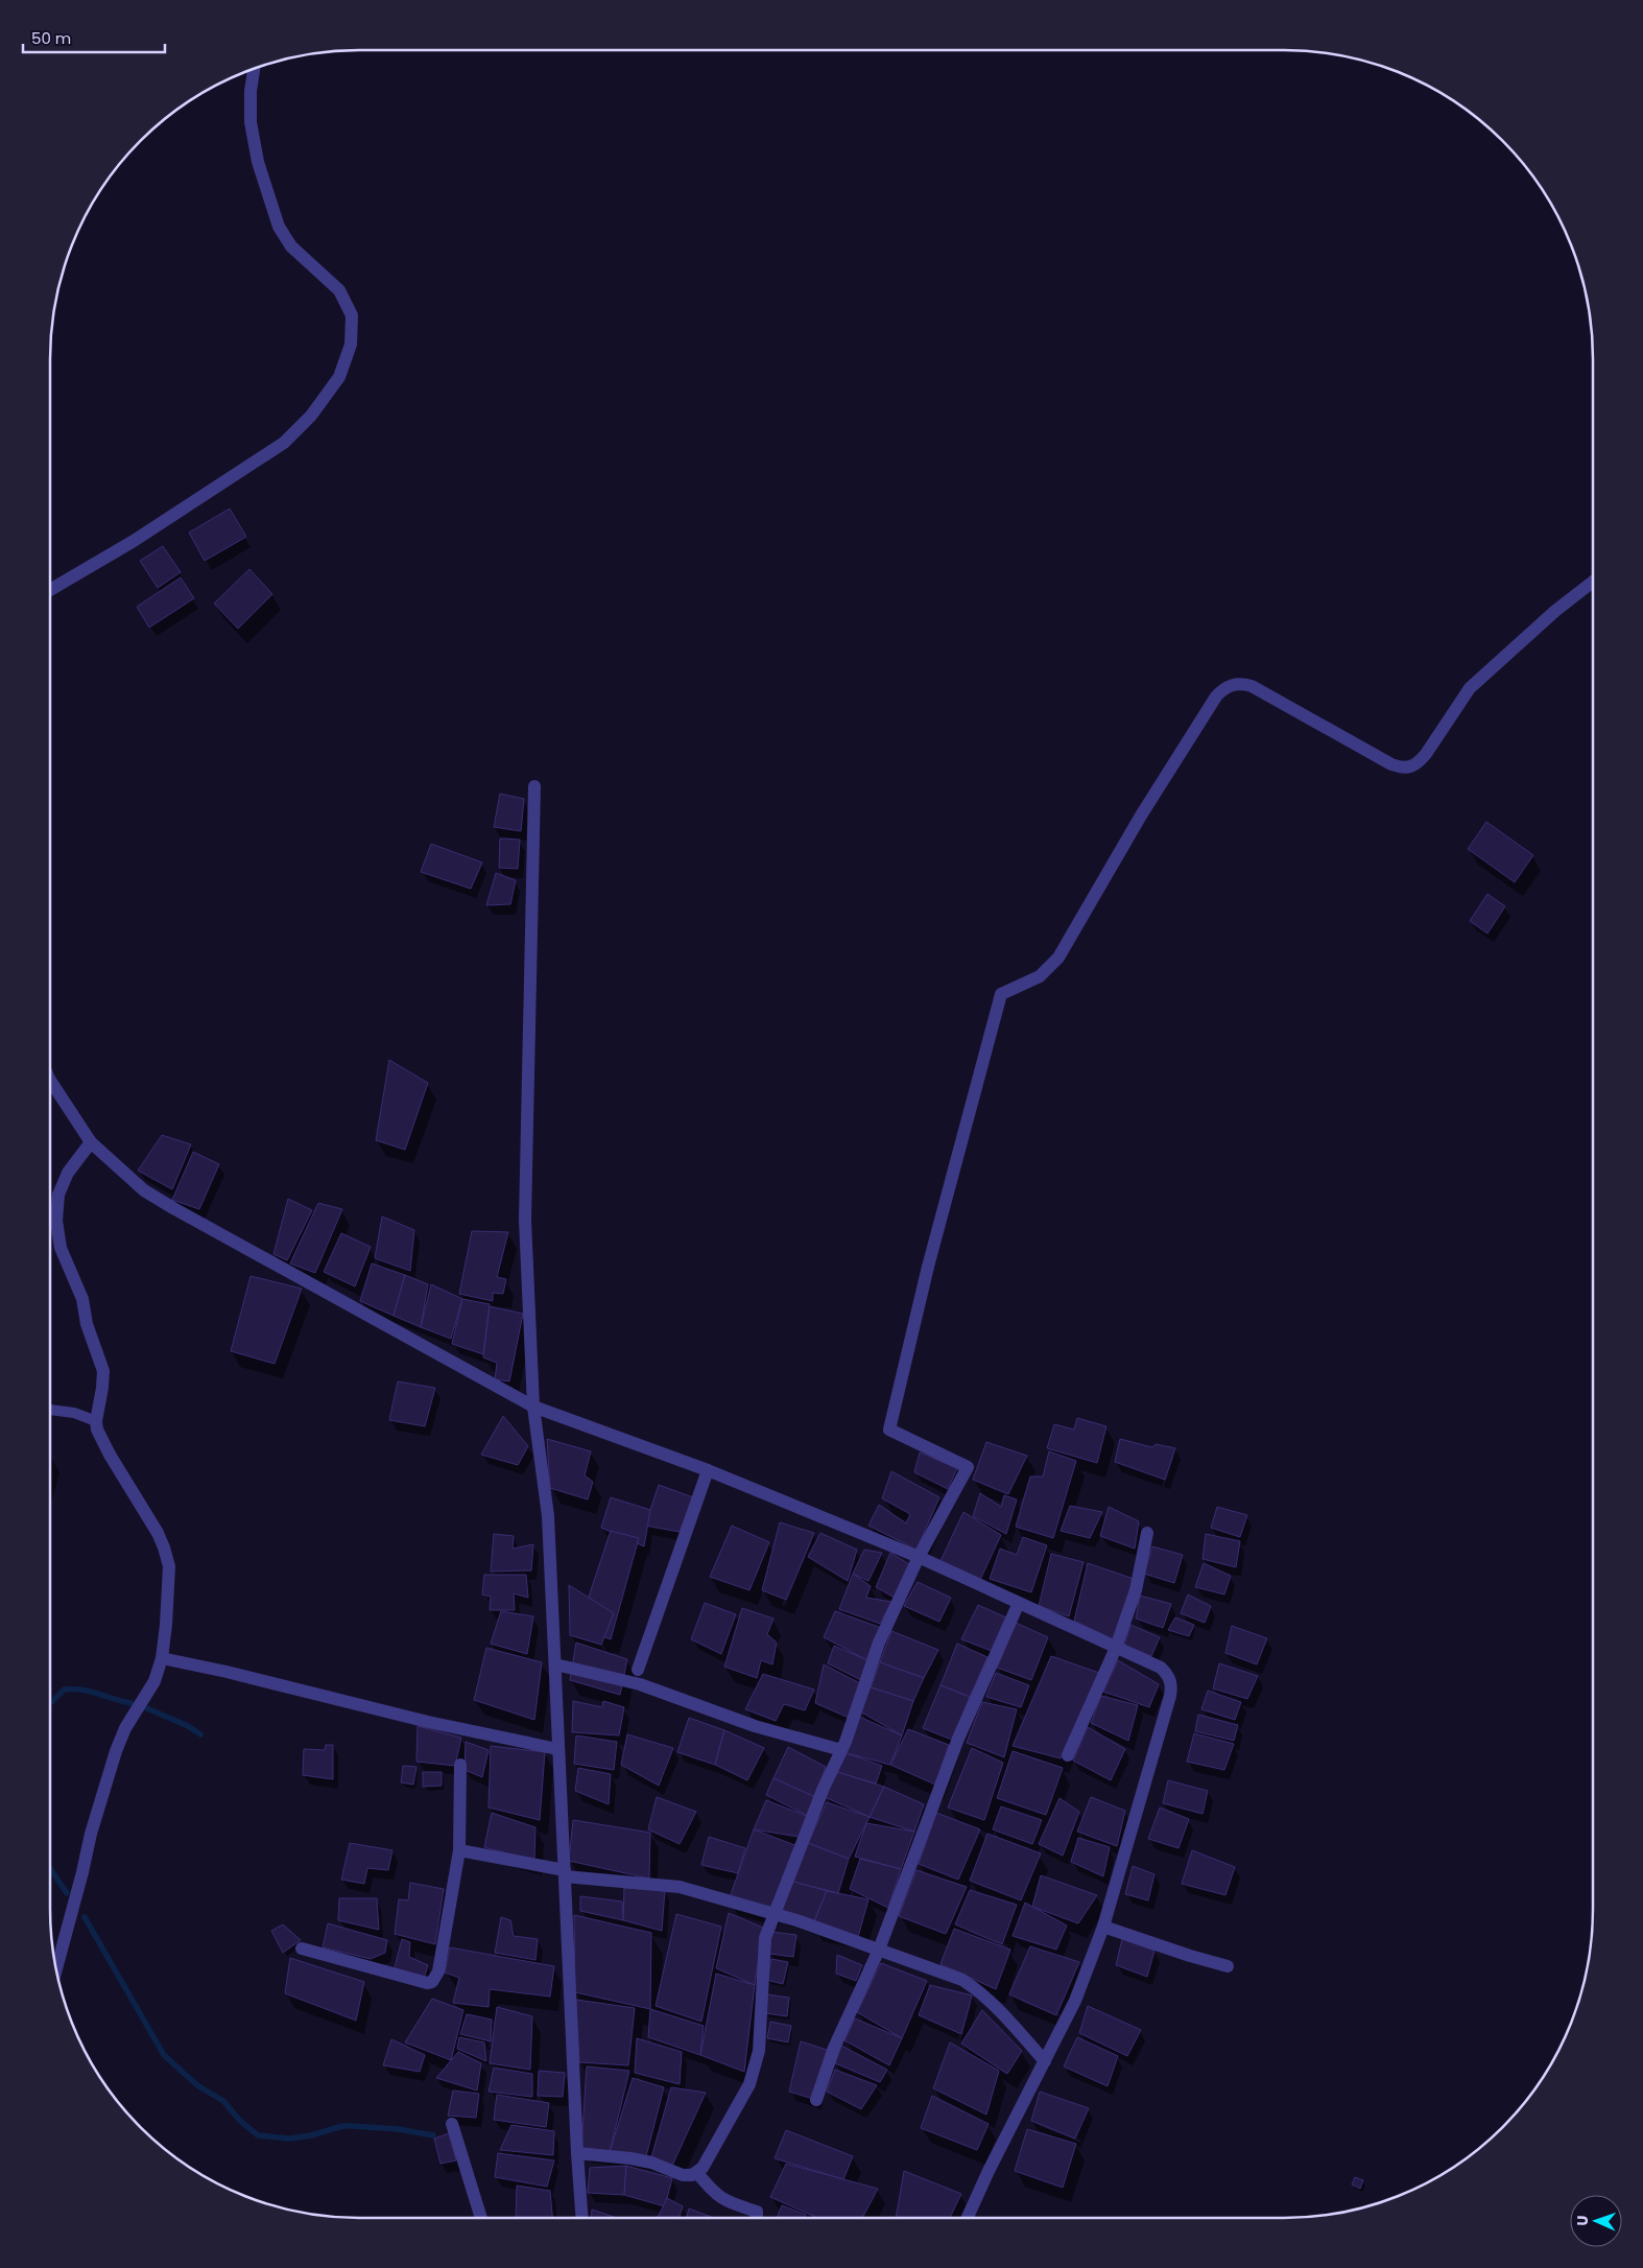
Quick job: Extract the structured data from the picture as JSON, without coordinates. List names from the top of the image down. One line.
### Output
{"scale_bar":"50 m","north":"left"}
